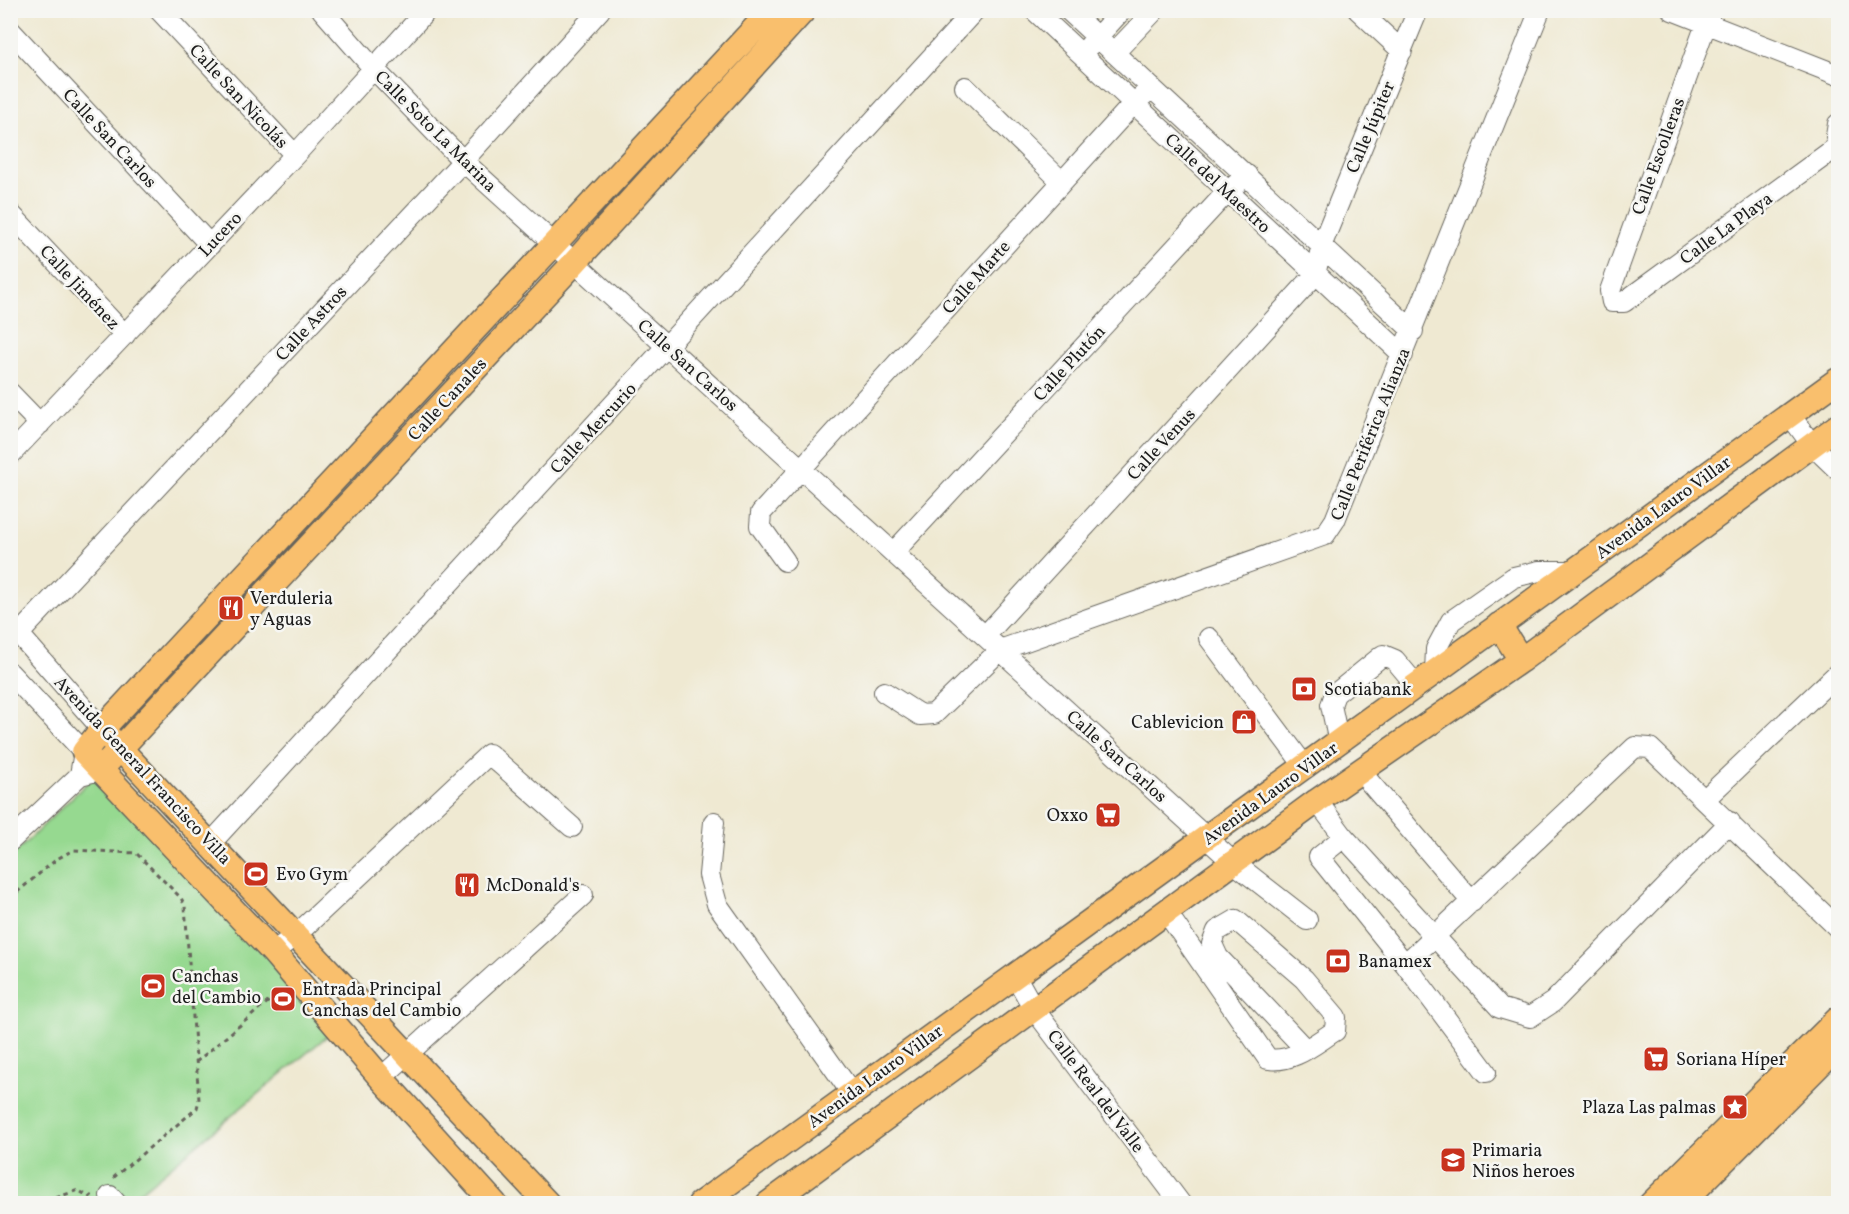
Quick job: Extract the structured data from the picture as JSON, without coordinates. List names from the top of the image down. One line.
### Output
{"streets":{"main road":["Calle Canales","Avenida Lauro Villar","Avenida General Francisco Villa"],"street":["Calle San Nicolás","Calle Júpiter","Calle Soto La Marina","Calle San Carlos","Calle Escolleras","Calle del Maestro","Calle La Playa","Lucero","Calle Marte","Calle Jiménez","Calle Astros","Calle Plutón","Calle Mercurio","Calle Periférica Alianza","Calle Venus","Calle Real del Valle"]},"crossings":[["Calle San Nicolás","Lucero"],["Calle Júpiter","Calle del Maestro"],["Calle Júpiter","Calle Venus"],["Calle Soto La Marina","Calle San Carlos"],["Calle Soto La Marina","Lucero"],["Calle Soto La Marina","Calle Astros"],["Calle Soto La Marina","Calle Canales"],["Calle San Carlos","Lucero"],["Calle San Carlos","Calle Marte"],["Calle San Carlos","Calle Plutón"],["Calle San Carlos","Calle Canales"],["Calle San Carlos","Calle Mercurio"],["Calle San Carlos","Calle Periférica Alianza"],["Calle San Carlos","Calle Venus"],["Calle San Carlos","Avenida Lauro Villar"],["Calle Escolleras","Calle La Playa"],["Calle del Maestro","Calle Marte"],["Calle del Maestro","Calle Plutón"],["Calle del Maestro","Calle Periférica Alianza"],["Calle del Maestro","Calle Venus"],["Lucero","Calle Jiménez"],["Calle Astros","Avenida General Francisco Villa"],["Calle Canales","Avenida General Francisco Villa"],["Calle Mercurio","Avenida General Francisco Villa"],["Avenida Lauro Villar","Calle Real del Valle"]],"places":{"restaurant":["Verduleria y Aguas","McDonald's"],"bank":["Scotiabank","Banamex"],"shop":["Cablevicion"],"supermarket":["Oxxo","Soriana Híper"],"sports":["Evo Gym","Canchas del Cambio","Entrada Principal Canchas del Cambio"],"place":["Plaza Las palmas"],"school or university":["Primaria Niños heroes"]}}
